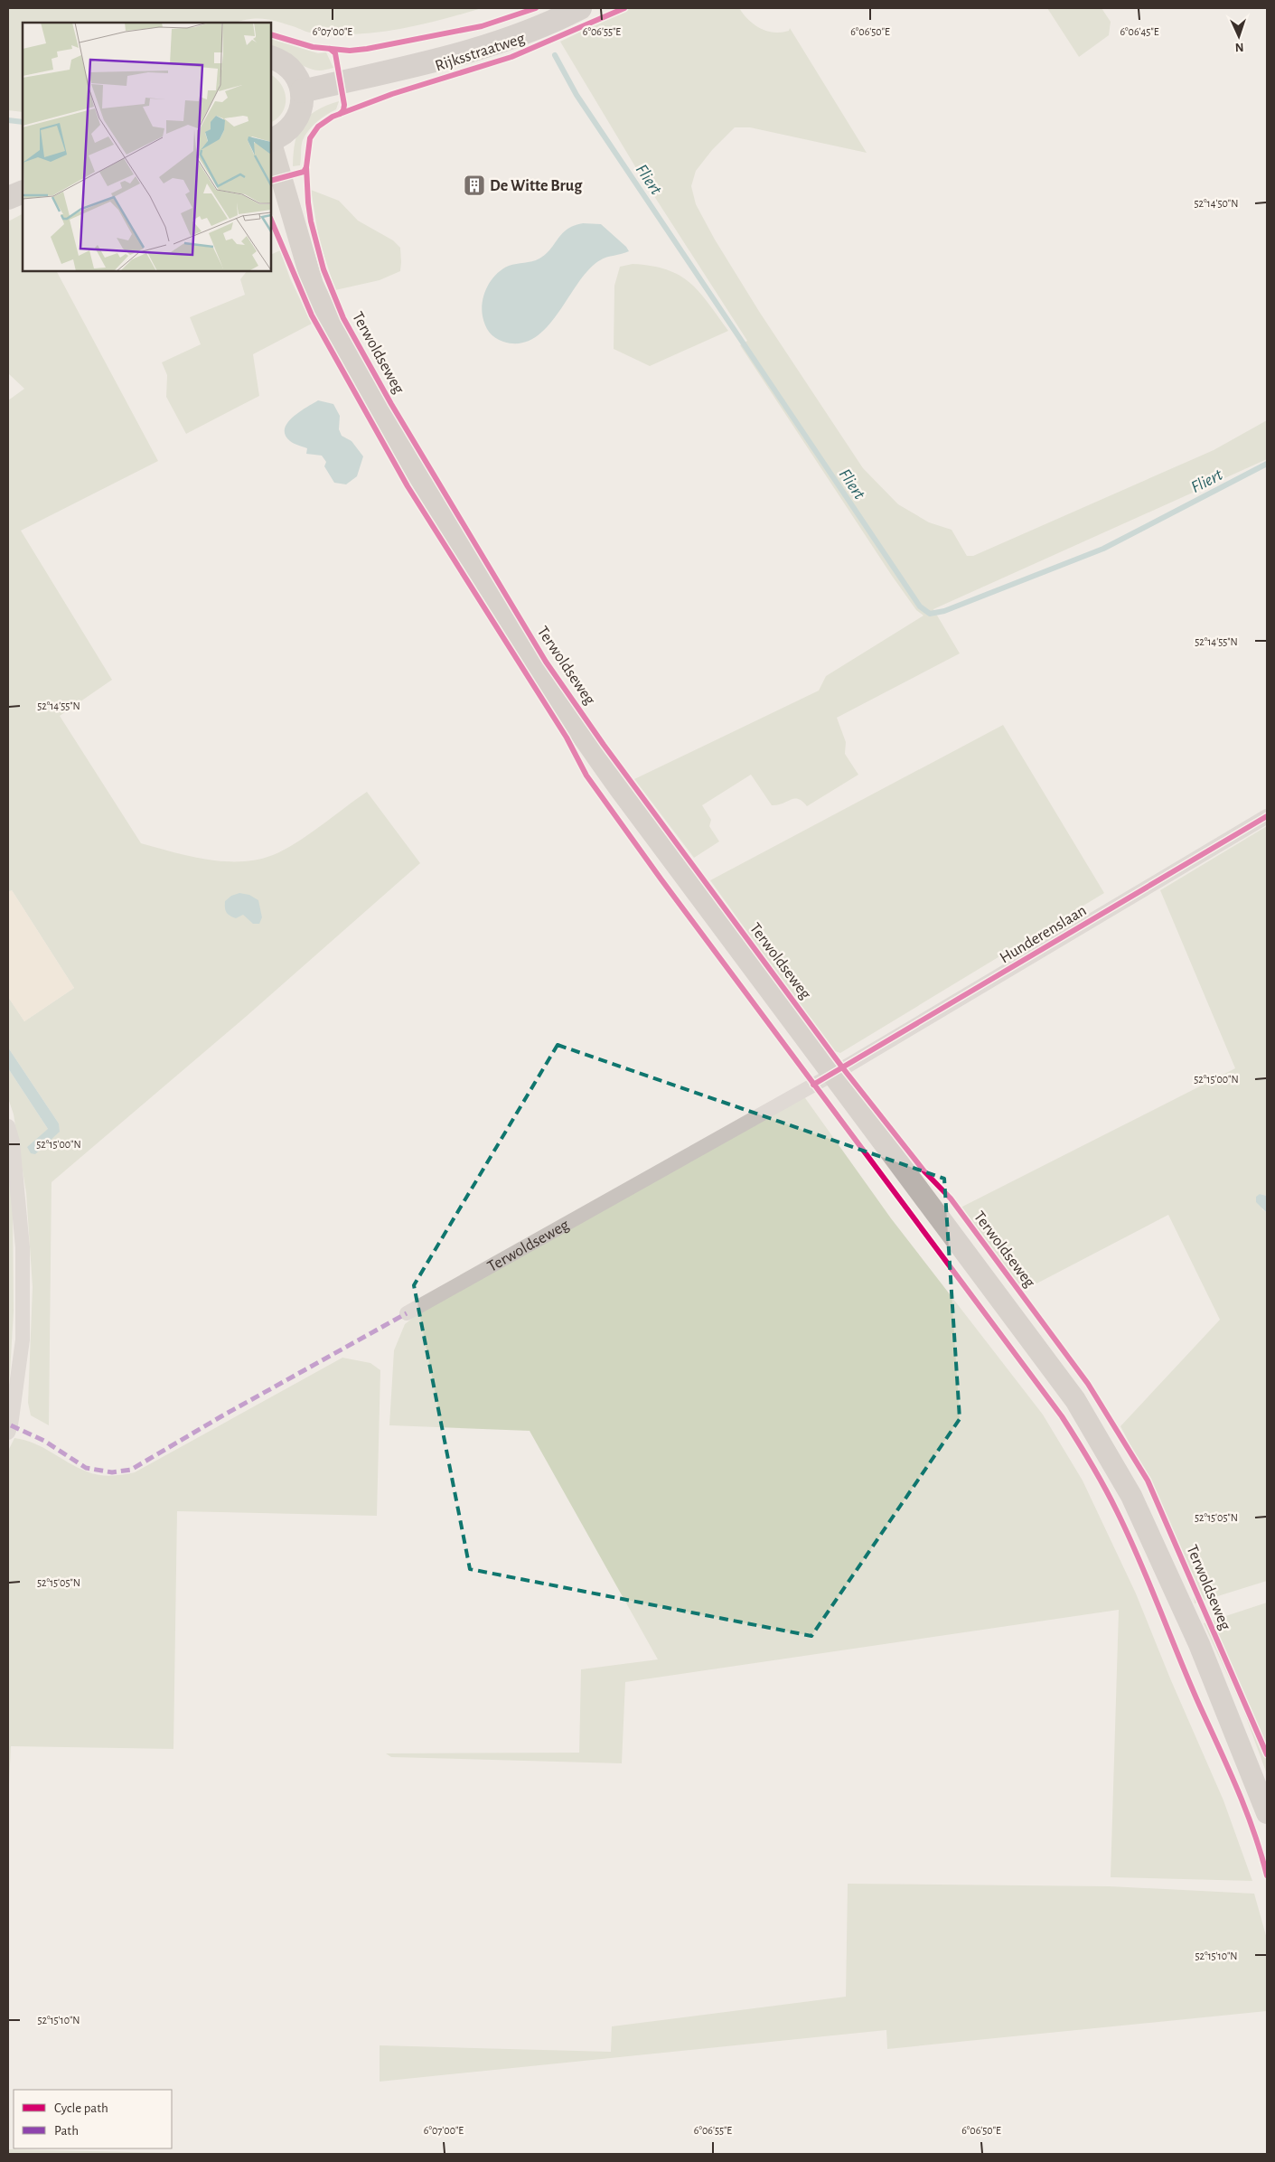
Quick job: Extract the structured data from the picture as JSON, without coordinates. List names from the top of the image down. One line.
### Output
{"streets":{"main road":["Rijksstraatweg","Terwoldseweg"],"street":["Hunderenslaan"]},"crossings":[["Terwoldseweg","Hunderenslaan"]],"water":["Fliert"],"places":{"building":["De Witte Brug"]},"legend":["Cycle path","Path"],"north":"bottom","coordinates":["6°07'00\"E","6°06'55\"E","6°06'50\"E","6°06'45\"E","52°14'50\"N","52°14'55\"N","52°15'00\"N","52°15'05\"N","52°15'10\"N"]}
